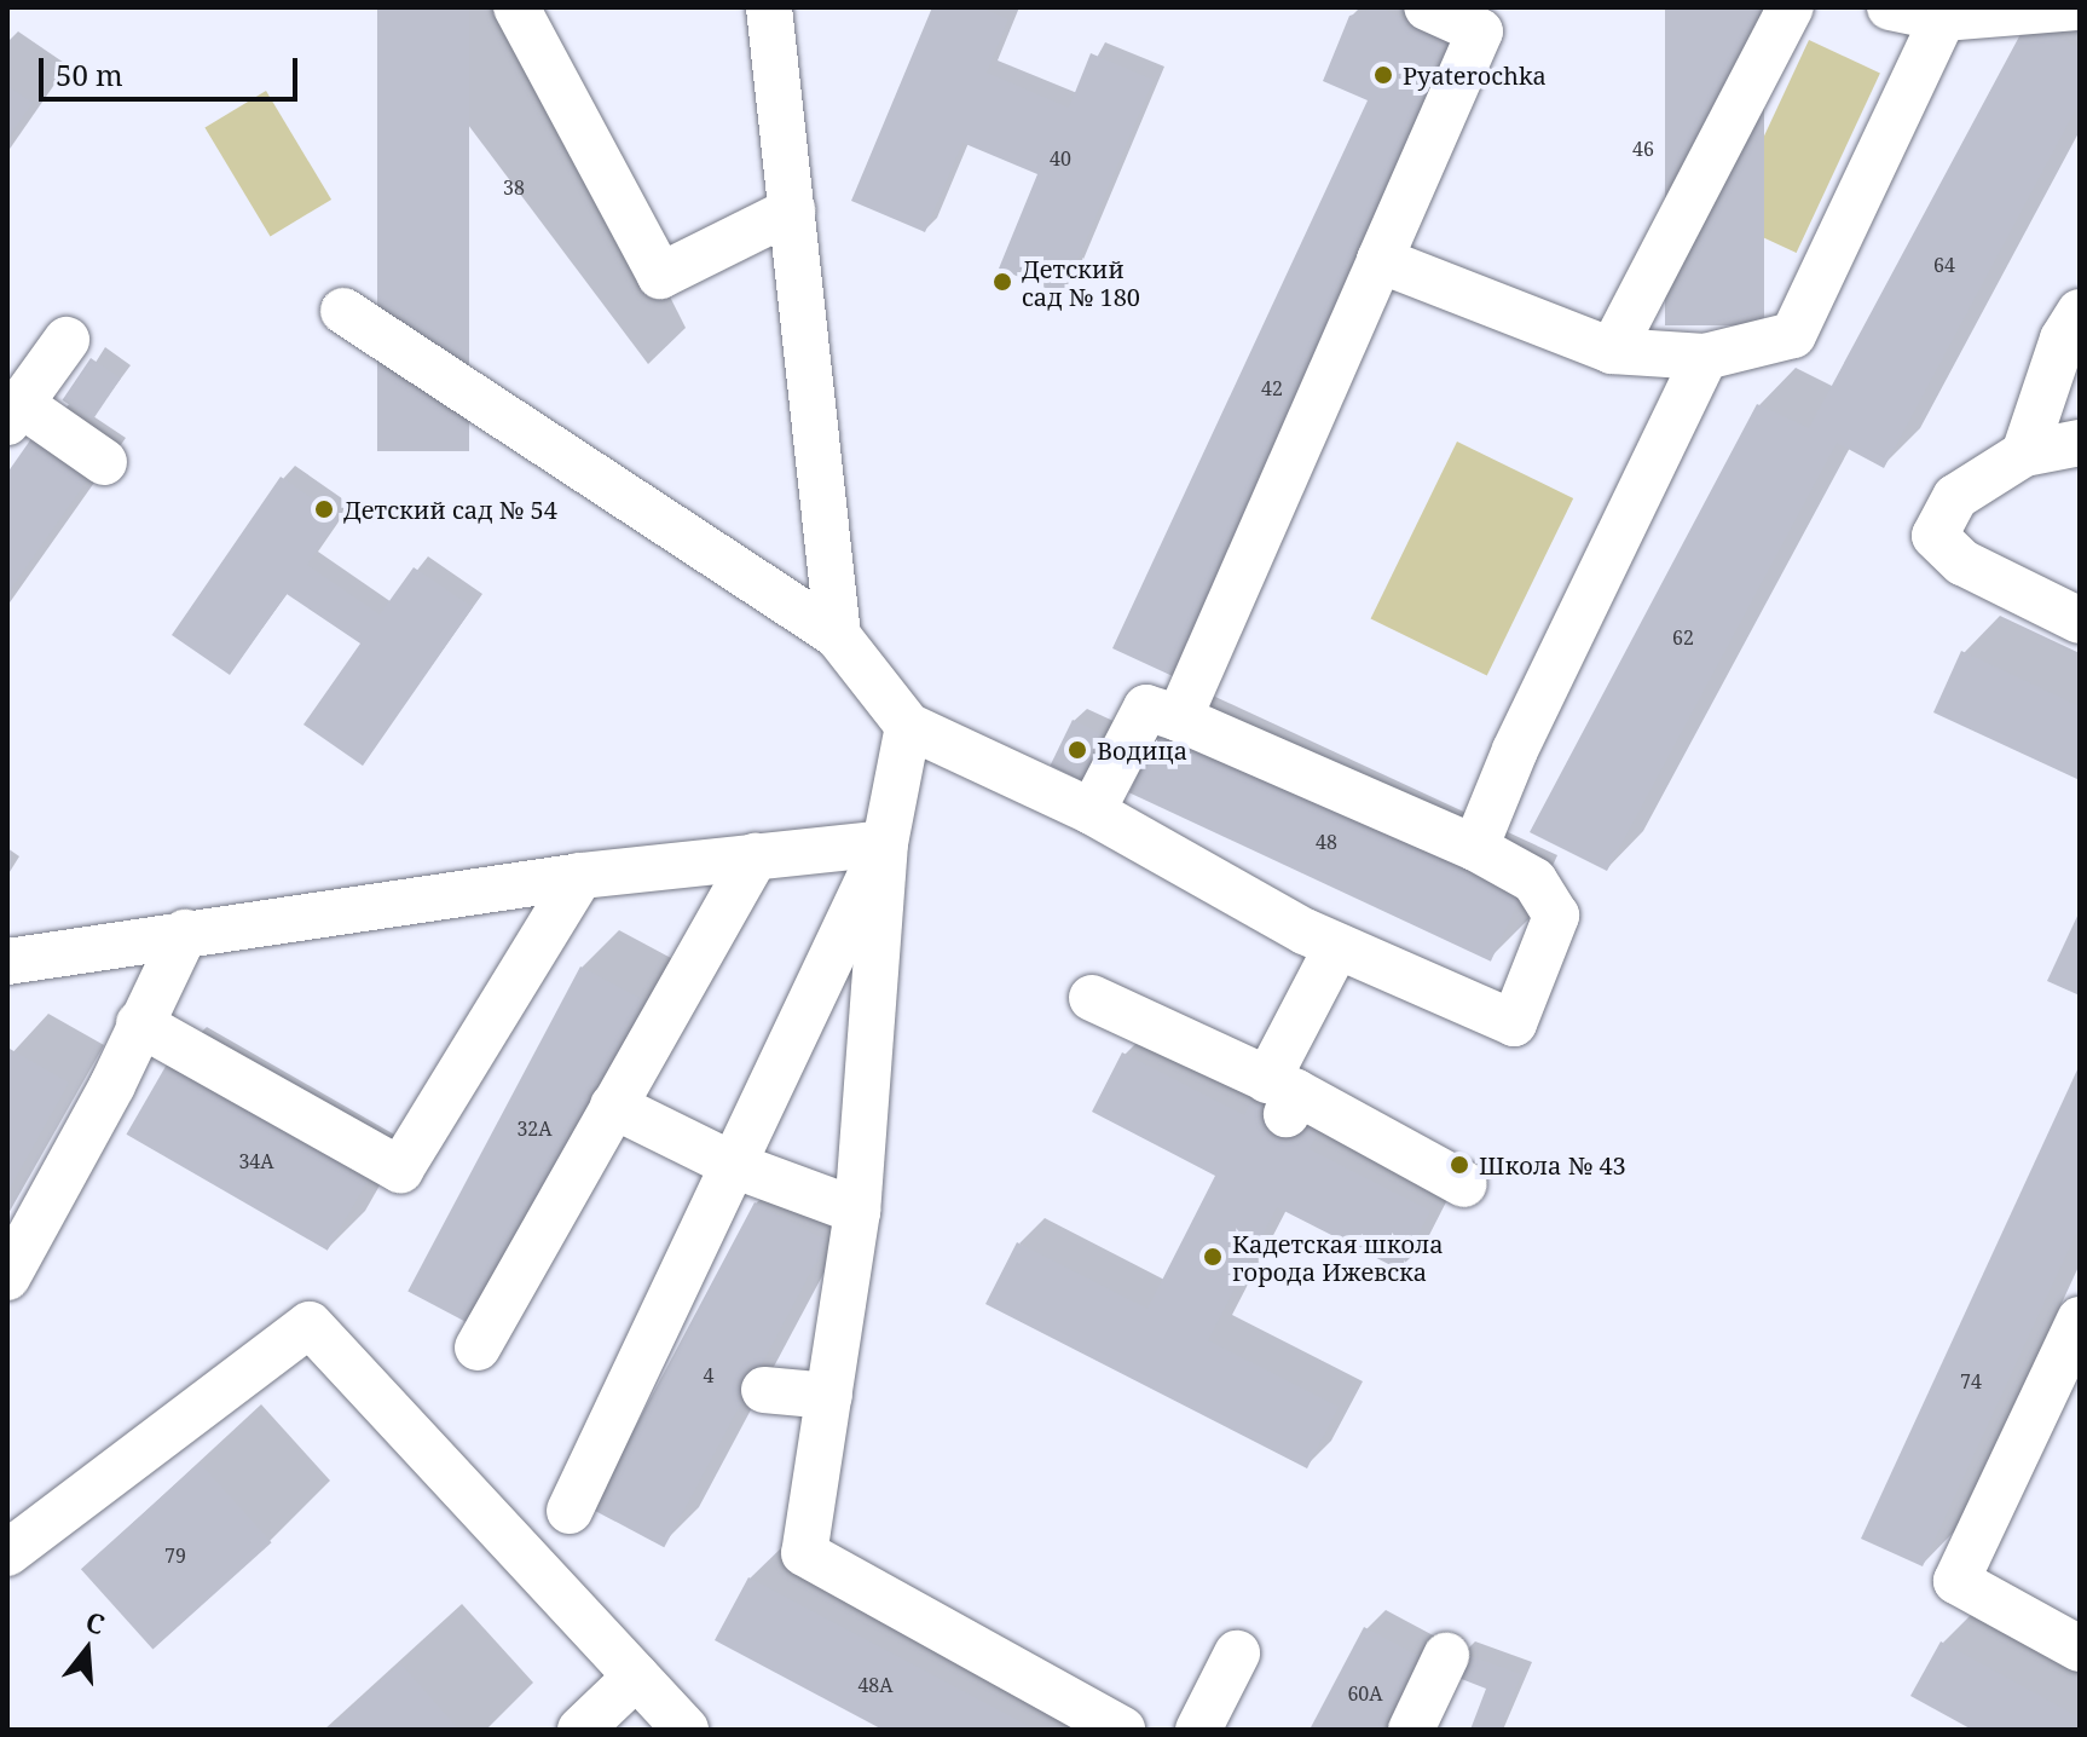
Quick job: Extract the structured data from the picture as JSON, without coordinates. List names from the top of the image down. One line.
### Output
{"places":["Pyaterochka","Детский сад № 180","Детский сад № 54","Водица","Школа № 43","Кадетская школа города Ижевска"],"house_numbers":["46","40","38","64","42","62","48","32А","34А","4","74","79","48А","60А"],"scale_bar":"50 m","north":"top"}
